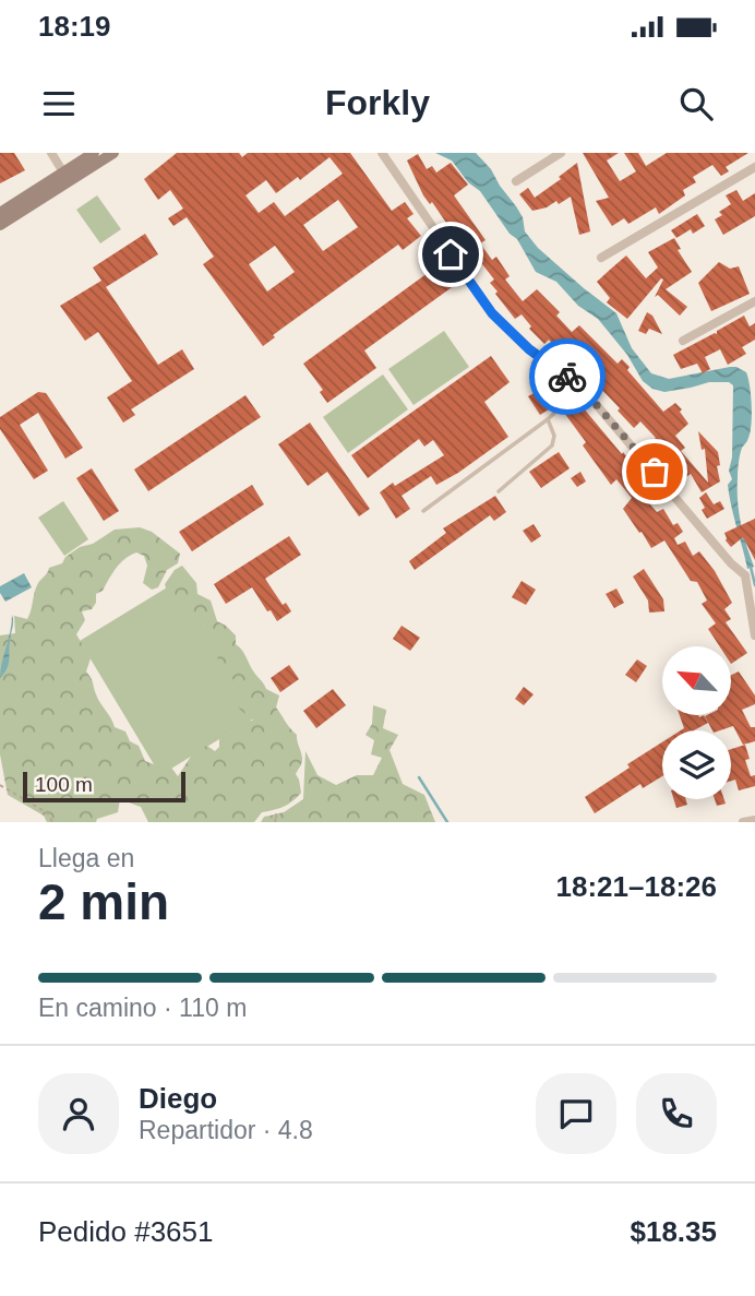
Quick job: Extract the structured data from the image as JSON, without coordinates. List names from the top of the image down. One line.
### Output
{"scale_bar":"100 m","north":"top left","page":{"status":"18:19","header":"Forkly","scale":"100 m","heading":["2 min","Llega en","18:21–18:26"],"panel":["Diego","Repartidor · 4.8","Pedido #3651","$18.35"],"bar":"En camino · 110 m"}}
